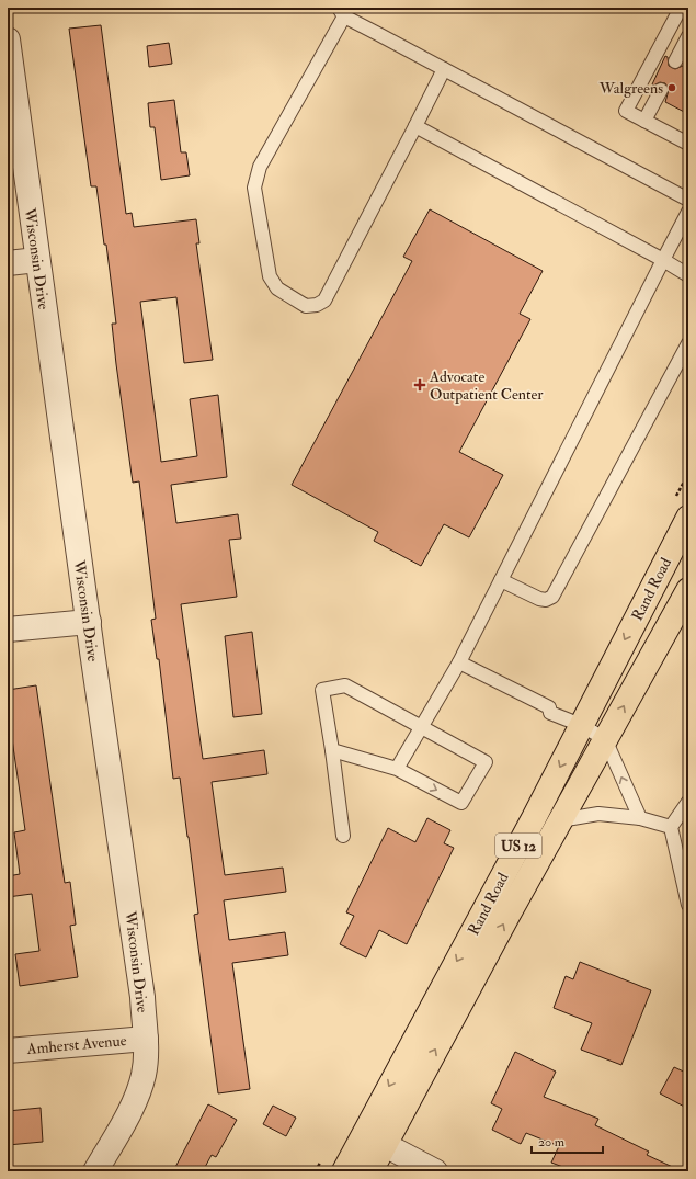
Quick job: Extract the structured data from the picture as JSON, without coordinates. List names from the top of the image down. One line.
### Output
{"streets":{"main road":["Rand Road","US 12"],"street":["Wisconsin Drive","Amherst Avenue"]},"crossings":[["Wisconsin Drive","Amherst Avenue"]],"places":{"other":["Walgreens"],"health":["Advocate Outpatient Center"]},"scale_bar":"20 m"}
